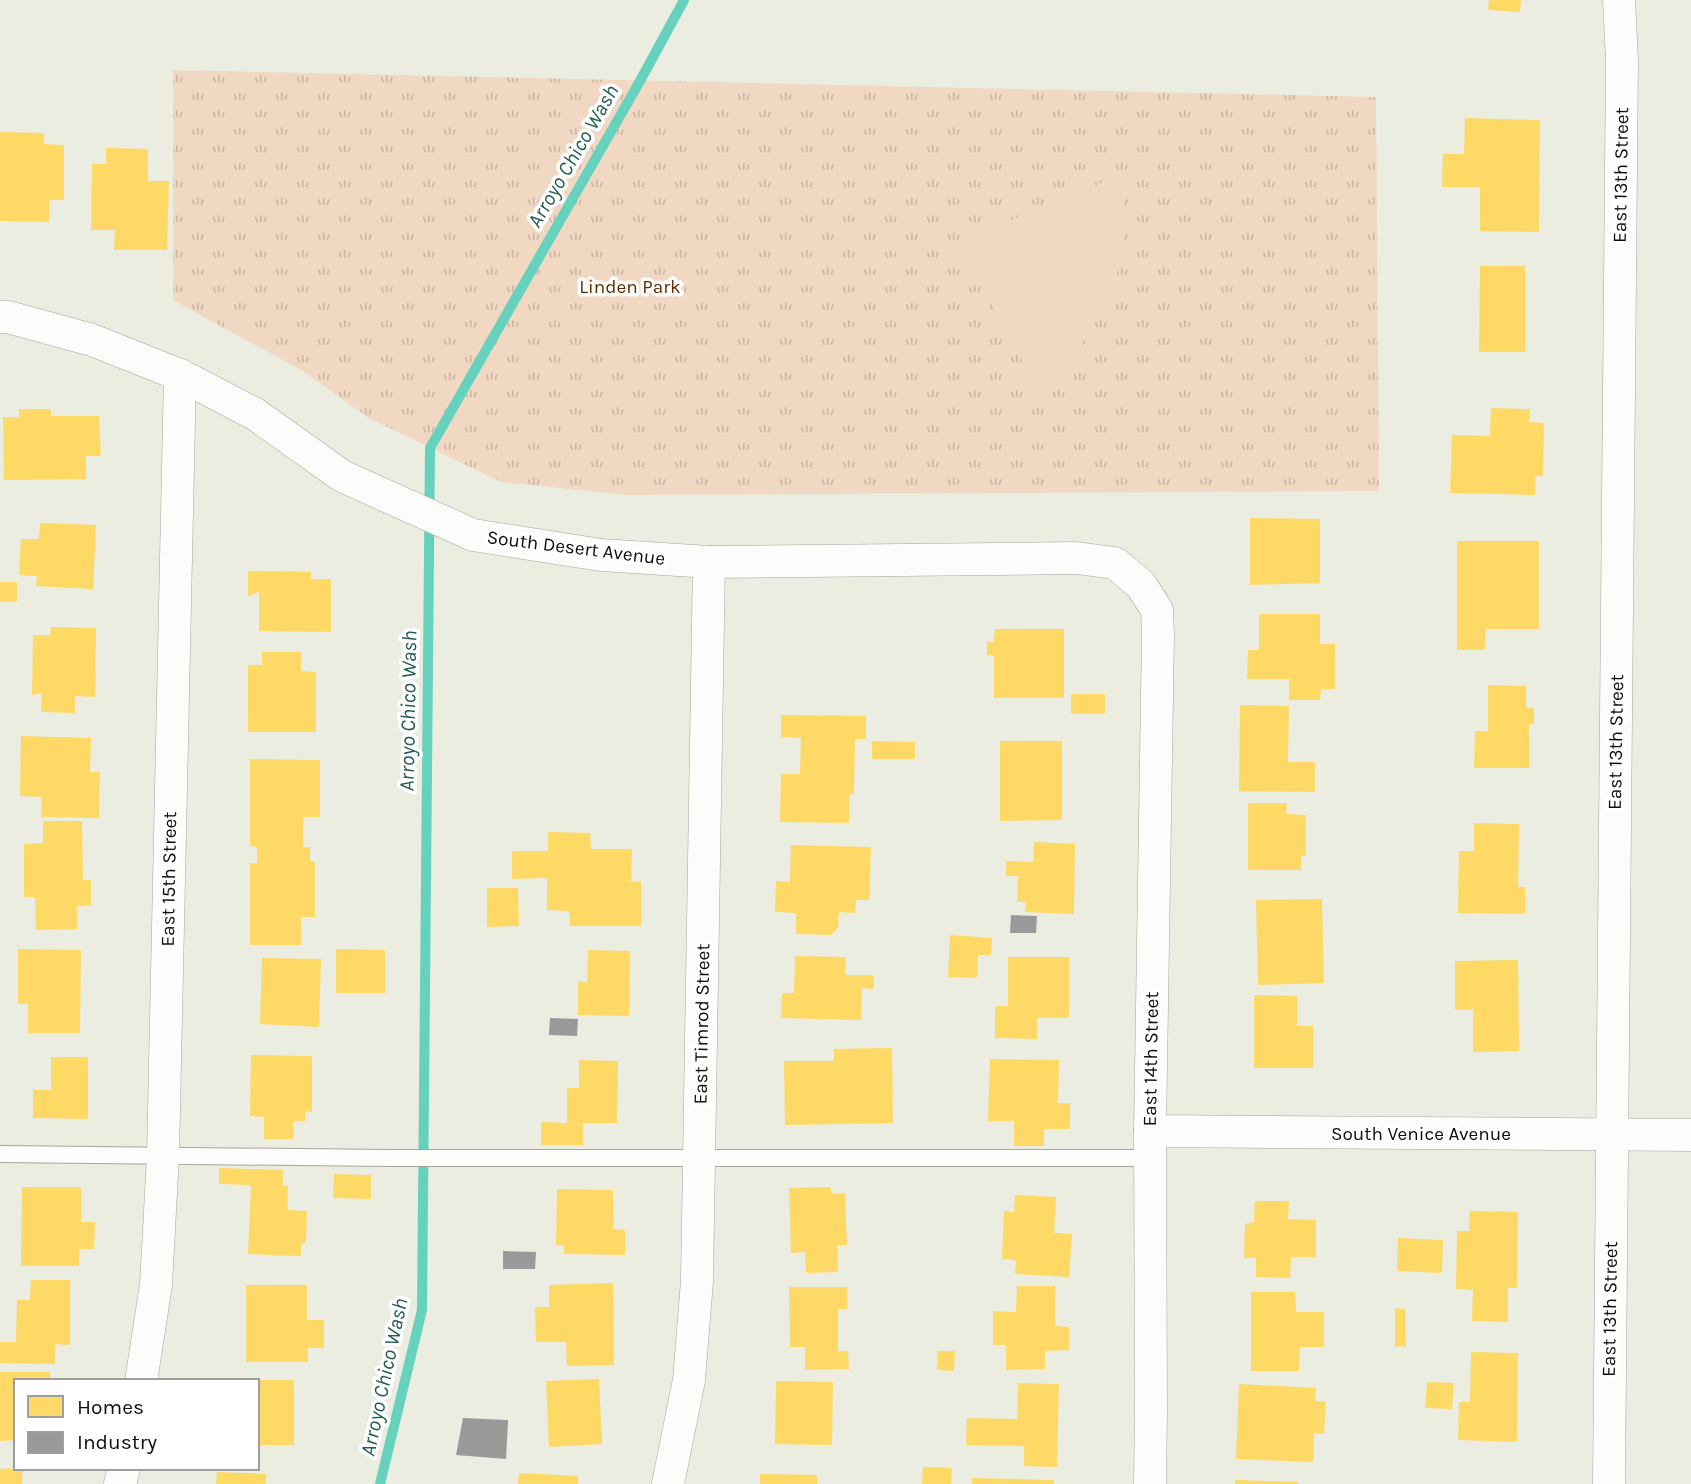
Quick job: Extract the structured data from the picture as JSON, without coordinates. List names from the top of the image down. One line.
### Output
{"streets":{"street":["East 13th Street","South Desert Avenue","East 15th Street","East Timrod Street","East 14th Street","South Venice Avenue"]},"crossings":[["East 13th Street","South Venice Avenue"],["South Desert Avenue","East 15th Street"],["South Desert Avenue","East Timrod Street"],["South Desert Avenue","East 14th Street"],["East 14th Street","South Venice Avenue"]],"water":["Arroyo Chico Wash"],"parks":["Linden Park"],"legend":["Homes","Industry"]}
